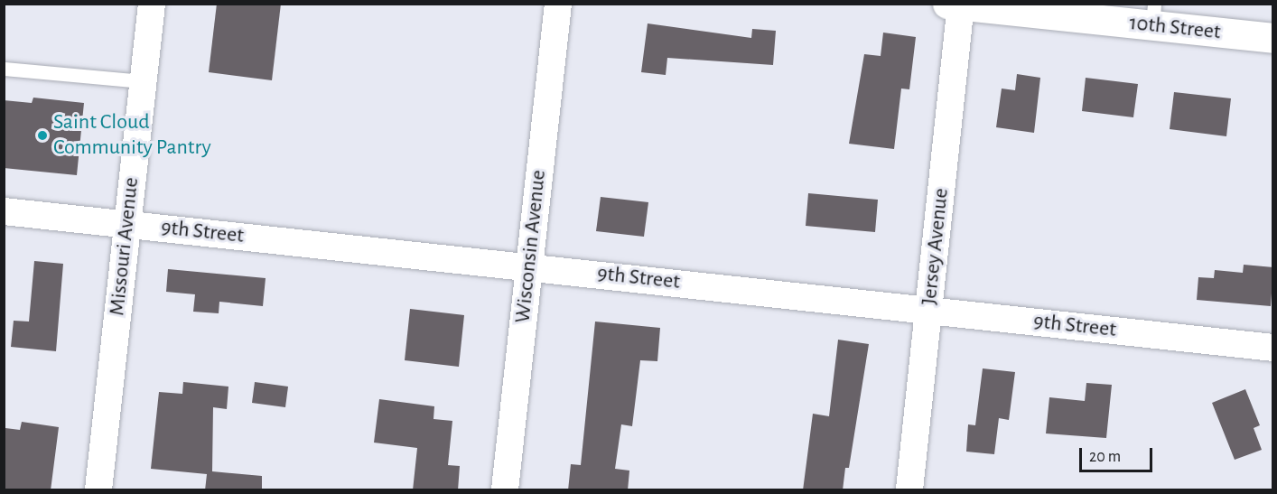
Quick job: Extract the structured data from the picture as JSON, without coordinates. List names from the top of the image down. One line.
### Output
{"streets":{"street":["10th Street","9th Street","Missouri Avenue","Wisconsin Avenue","Jersey Avenue"]},"crossings":[["10th Street","Jersey Avenue"],["9th Street","Missouri Avenue"],["9th Street","Wisconsin Avenue"],["9th Street","Jersey Avenue"]],"places":["Saint Cloud Community Pantry"],"scale_bar":"20 m"}
